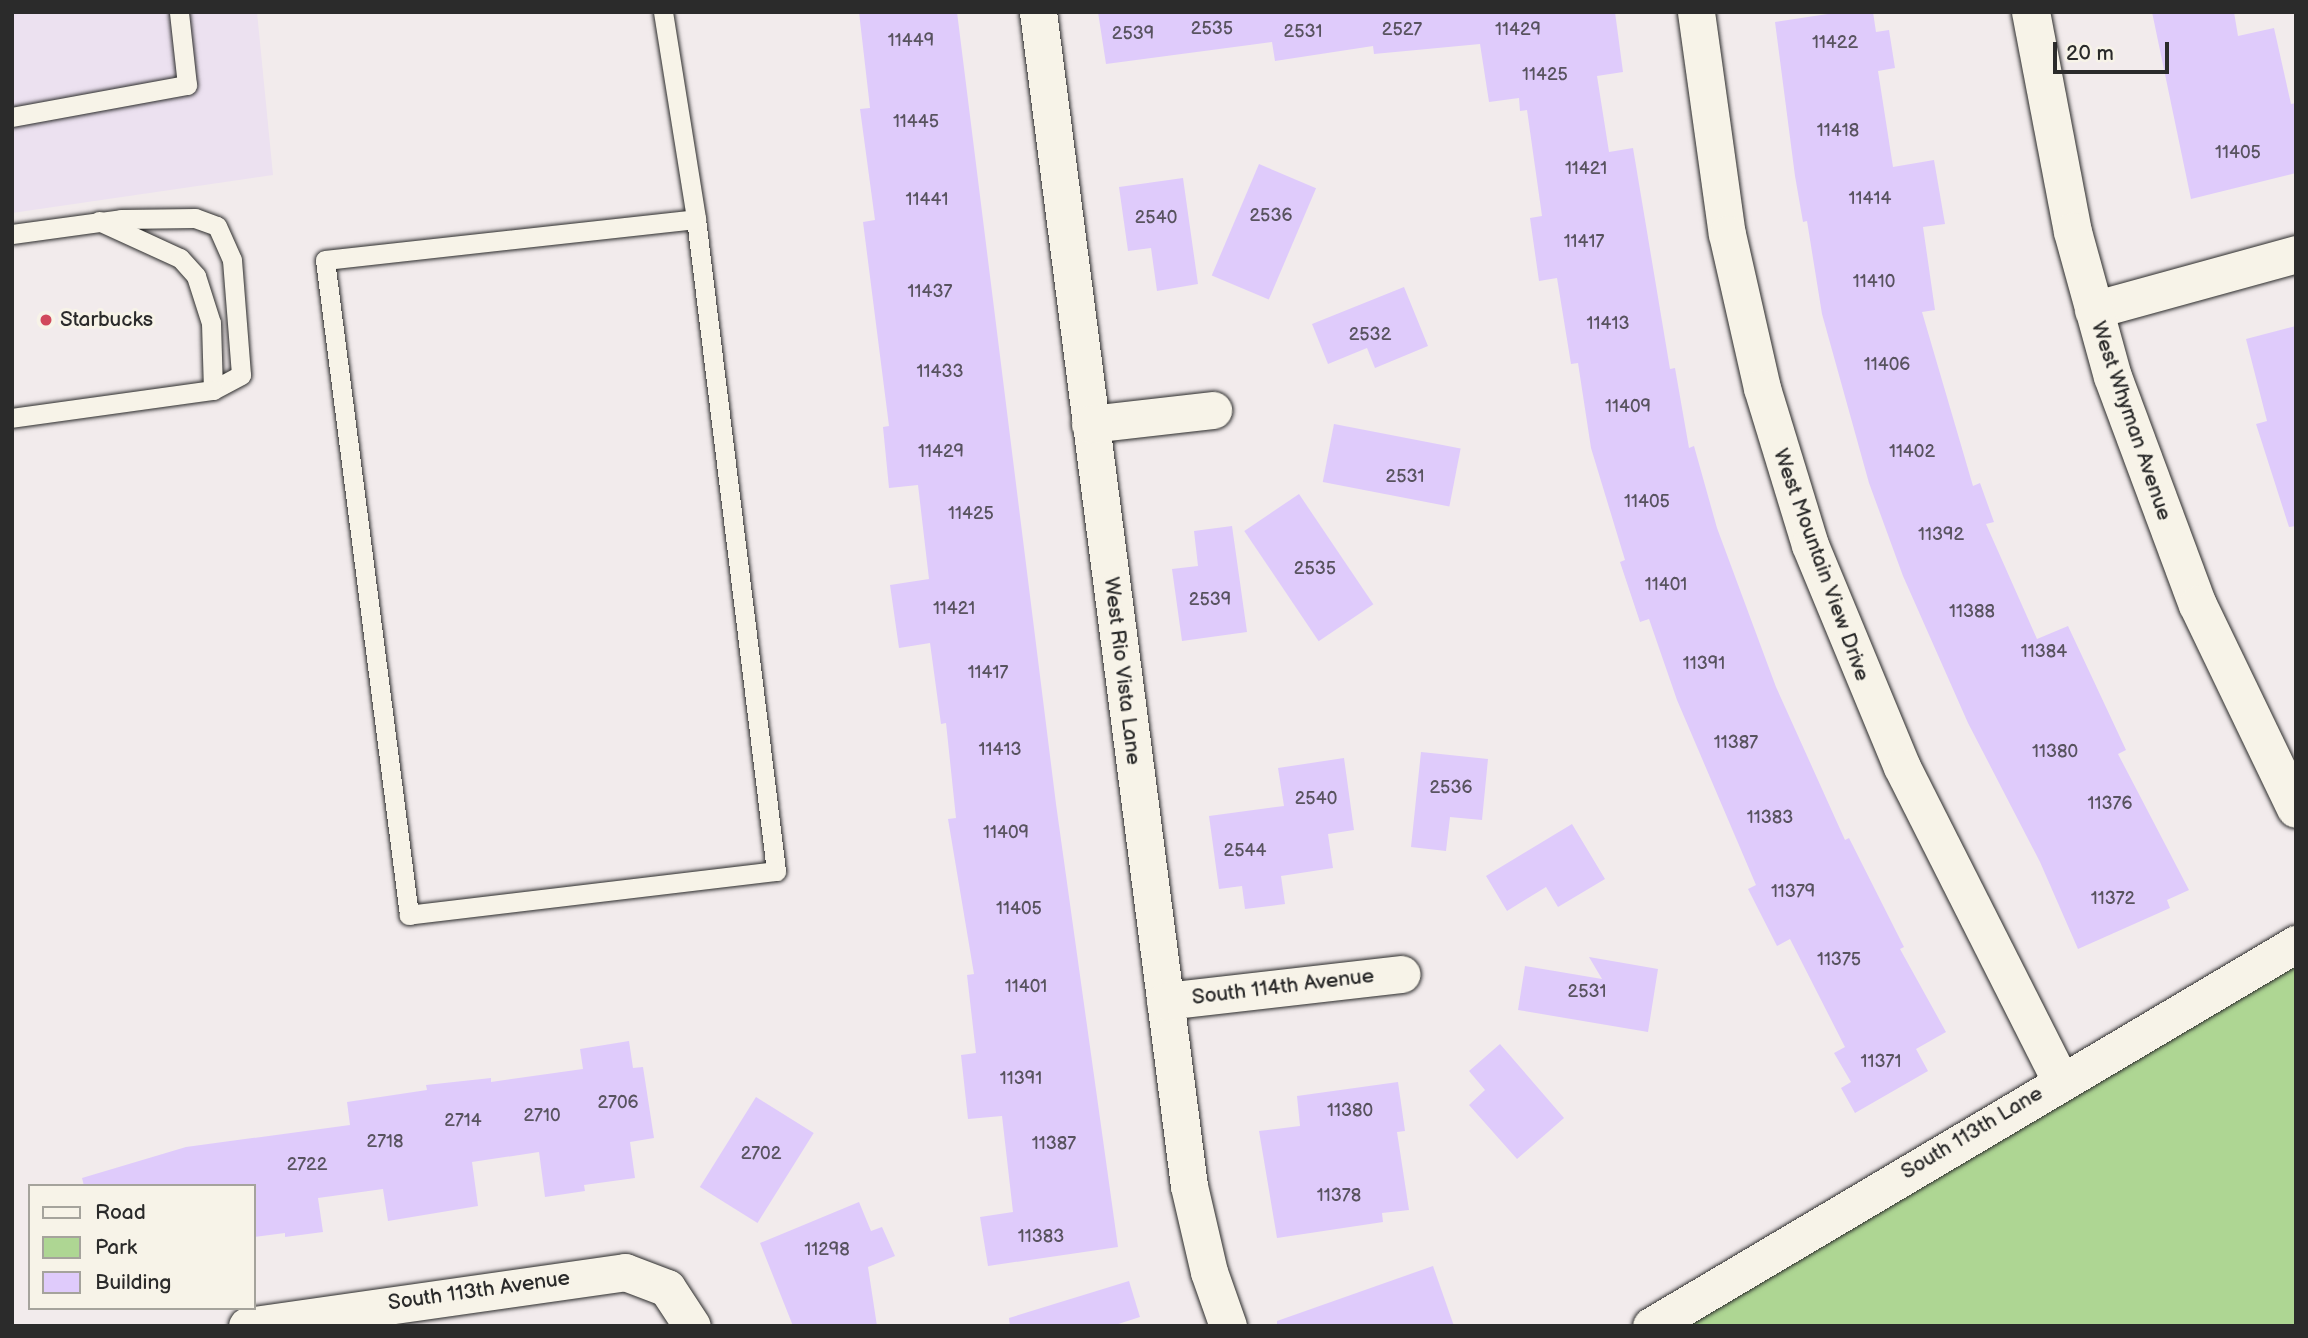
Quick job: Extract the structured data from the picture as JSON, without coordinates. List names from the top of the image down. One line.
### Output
{"streets":{"street":["West Whyman Avenue","West Mountain View Drive","West Rio Vista Lane","South 114th Avenue","South 113th Lane","South 113th Avenue"]},"crossings":[["West Mountain View Drive","South 113th Lane"],["West Rio Vista Lane","South 114th Avenue"]],"places":["Starbucks"],"house_numbers":["2535","2527","11429","2531","2539","11449","11422","11425","11445","11418","11405","11421","11414","11441","2536","2540","11417","11410","11437","11413","2532","11406","11433","11409","11429","11402","2531","11405","11425","11392","2535","11401","2539","11421","11388","11384","11391","11417","11387","11413","11380","2536","2540","11376","11383","11409","2544","11379","11372","11405","11375","11401","2531","11371","11391","2706","11380","2710","2714","2718","11387","2702","2722","11378","11383","11298"],"legend":["Road","Park","Building"],"scale_bar":"20 m"}
